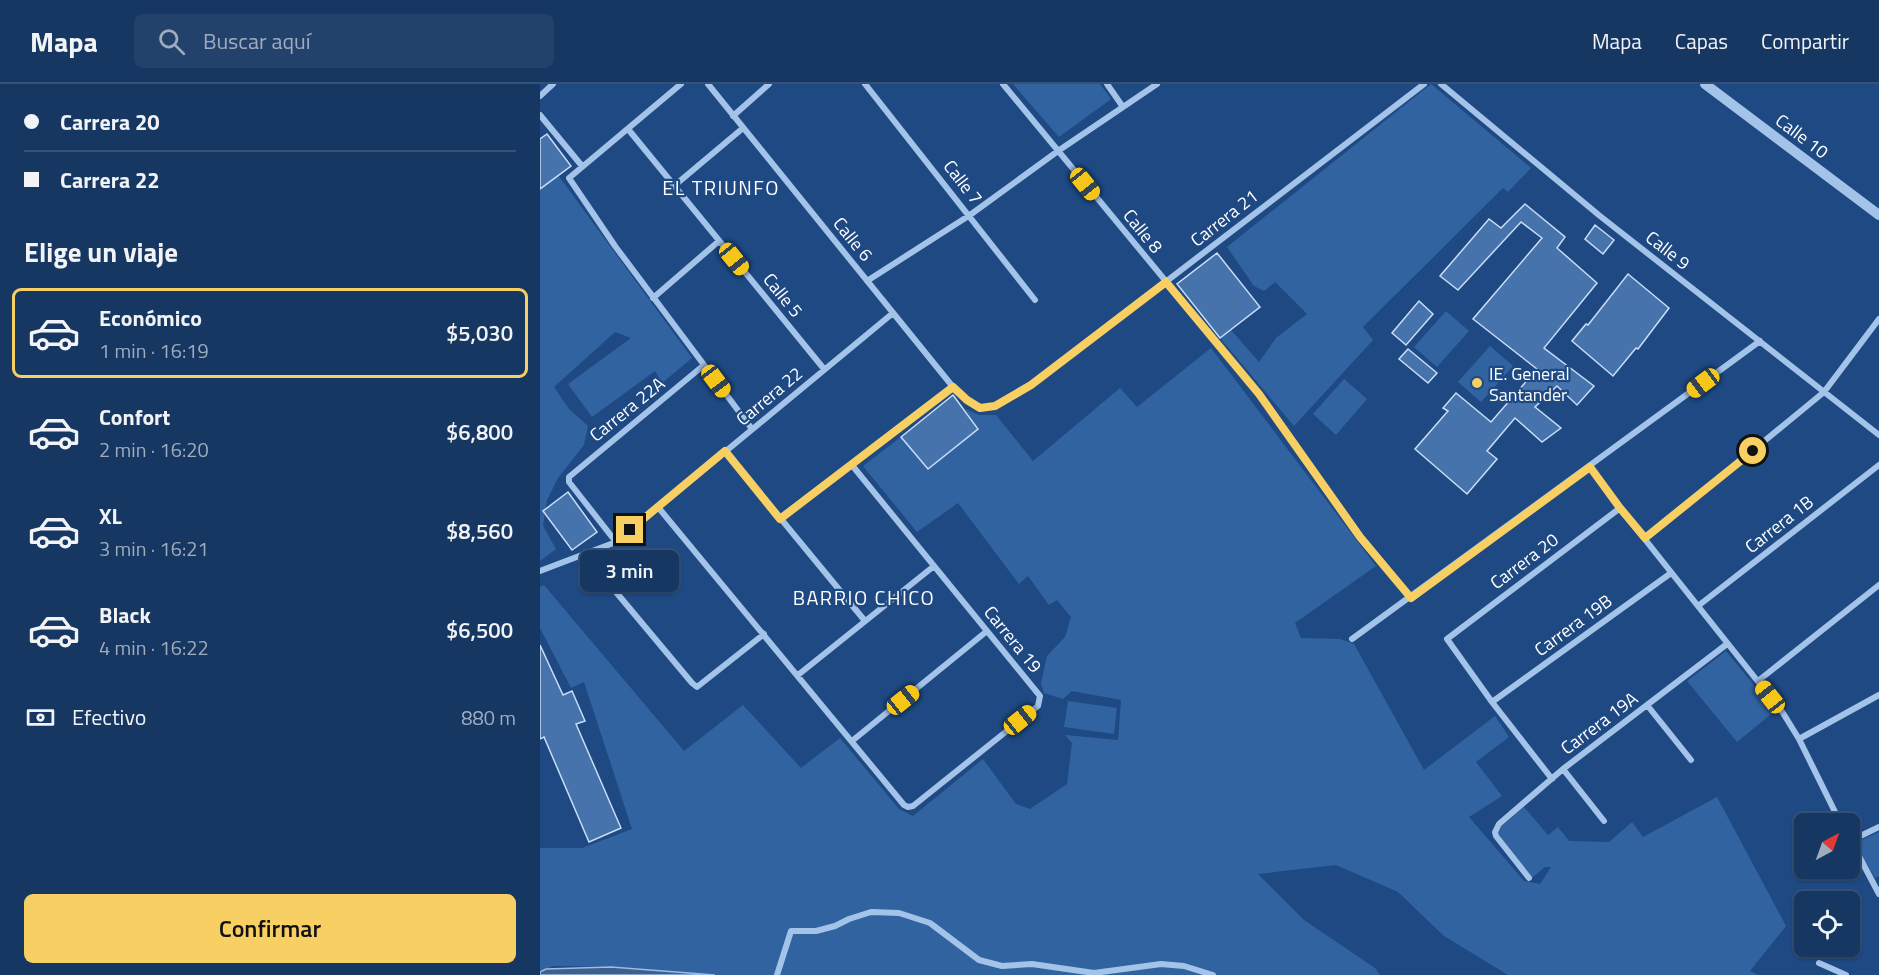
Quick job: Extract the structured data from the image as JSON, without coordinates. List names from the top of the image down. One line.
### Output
{"streets":{"street":["Calle 10","Calle 7","Carrera 21","Calle 8","Calle 6","Calle 9","Calle 5","Carrera 22","Carrera 22A","Carrera 1B","Carrera 20","Carrera 19B","Carrera 19","Carrera 19A"]},"crossings":[["Carrera 21","Calle 8"],["Carrera 21","Calle 6"],["Calle 6","Carrera 22"],["Calle 5","Carrera 22"],["Carrera 22","Carrera 22A"],["Carrera 20","Carrera 19B"]],"districts":["EL TRIUNFO","BARRIO CHICO"],"places":["IE. General Santander"],"north":"top right","page":{"header":"Mapa","search":"Buscar aquí","nav":["Mapa","Capas","Compartir"],"banner":["Carrera 20","Carrera 22"],"heading":"Elige un viaje","list":[{"name":"Económico","note":"1 min · 16:19","value":"$5,030"},{"name":"Confort","note":"2 min · 16:20","value":"$6,800"},{"name":"XL","note":"3 min · 16:21","value":"$8,560"},{"name":"Black","note":"4 min · 16:22","value":"$6,500"}],"bubble":"3 min","pay":["Efectivo","880 m"],"buttons":"Confirmar"}}
